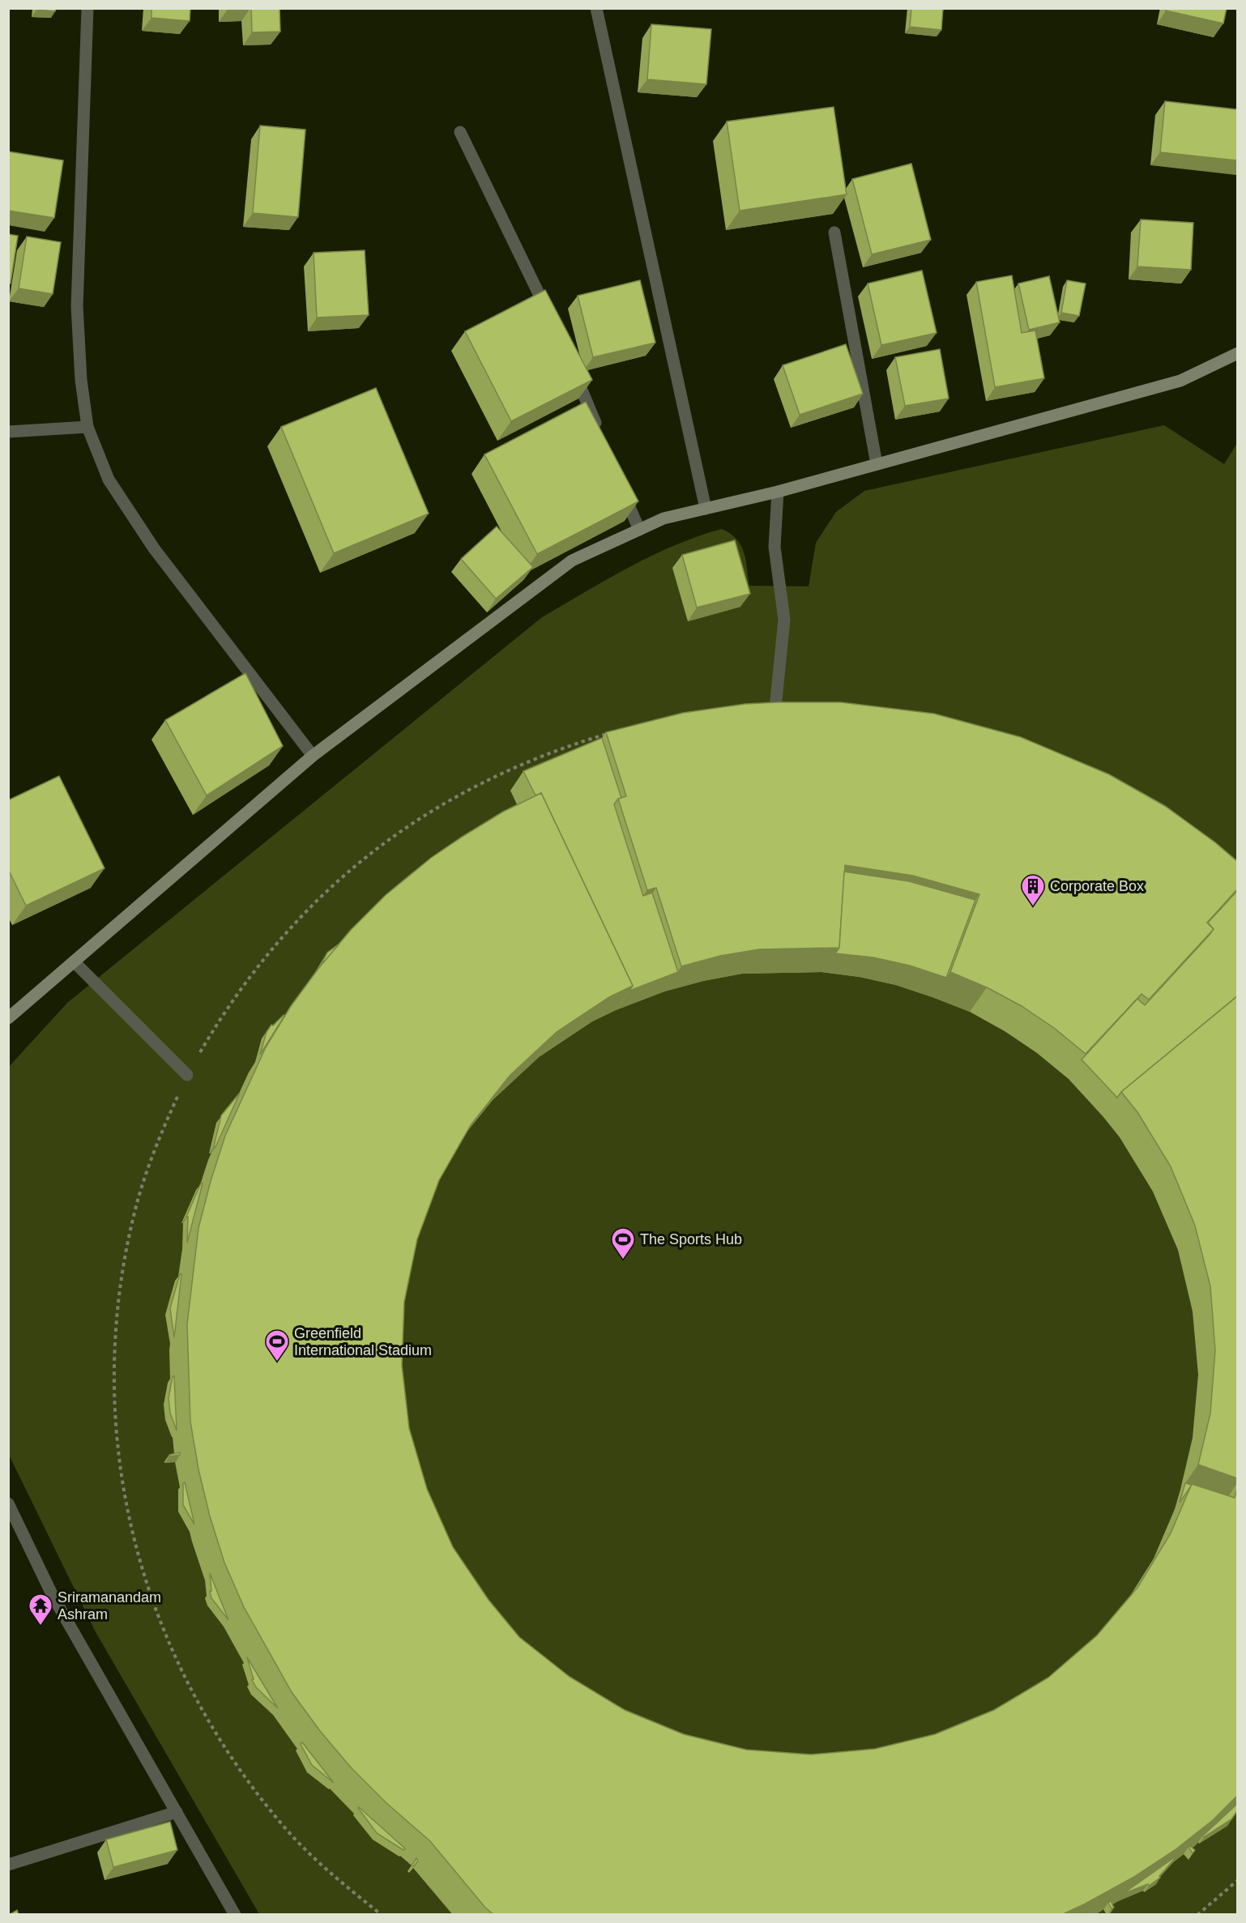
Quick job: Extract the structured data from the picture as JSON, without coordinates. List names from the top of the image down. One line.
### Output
{"places":{"building":["Corporate Box"],"sports":["The Sports Hub","Greenfield International Stadium"],"temple":["Sriramanandam Ashram"]}}
